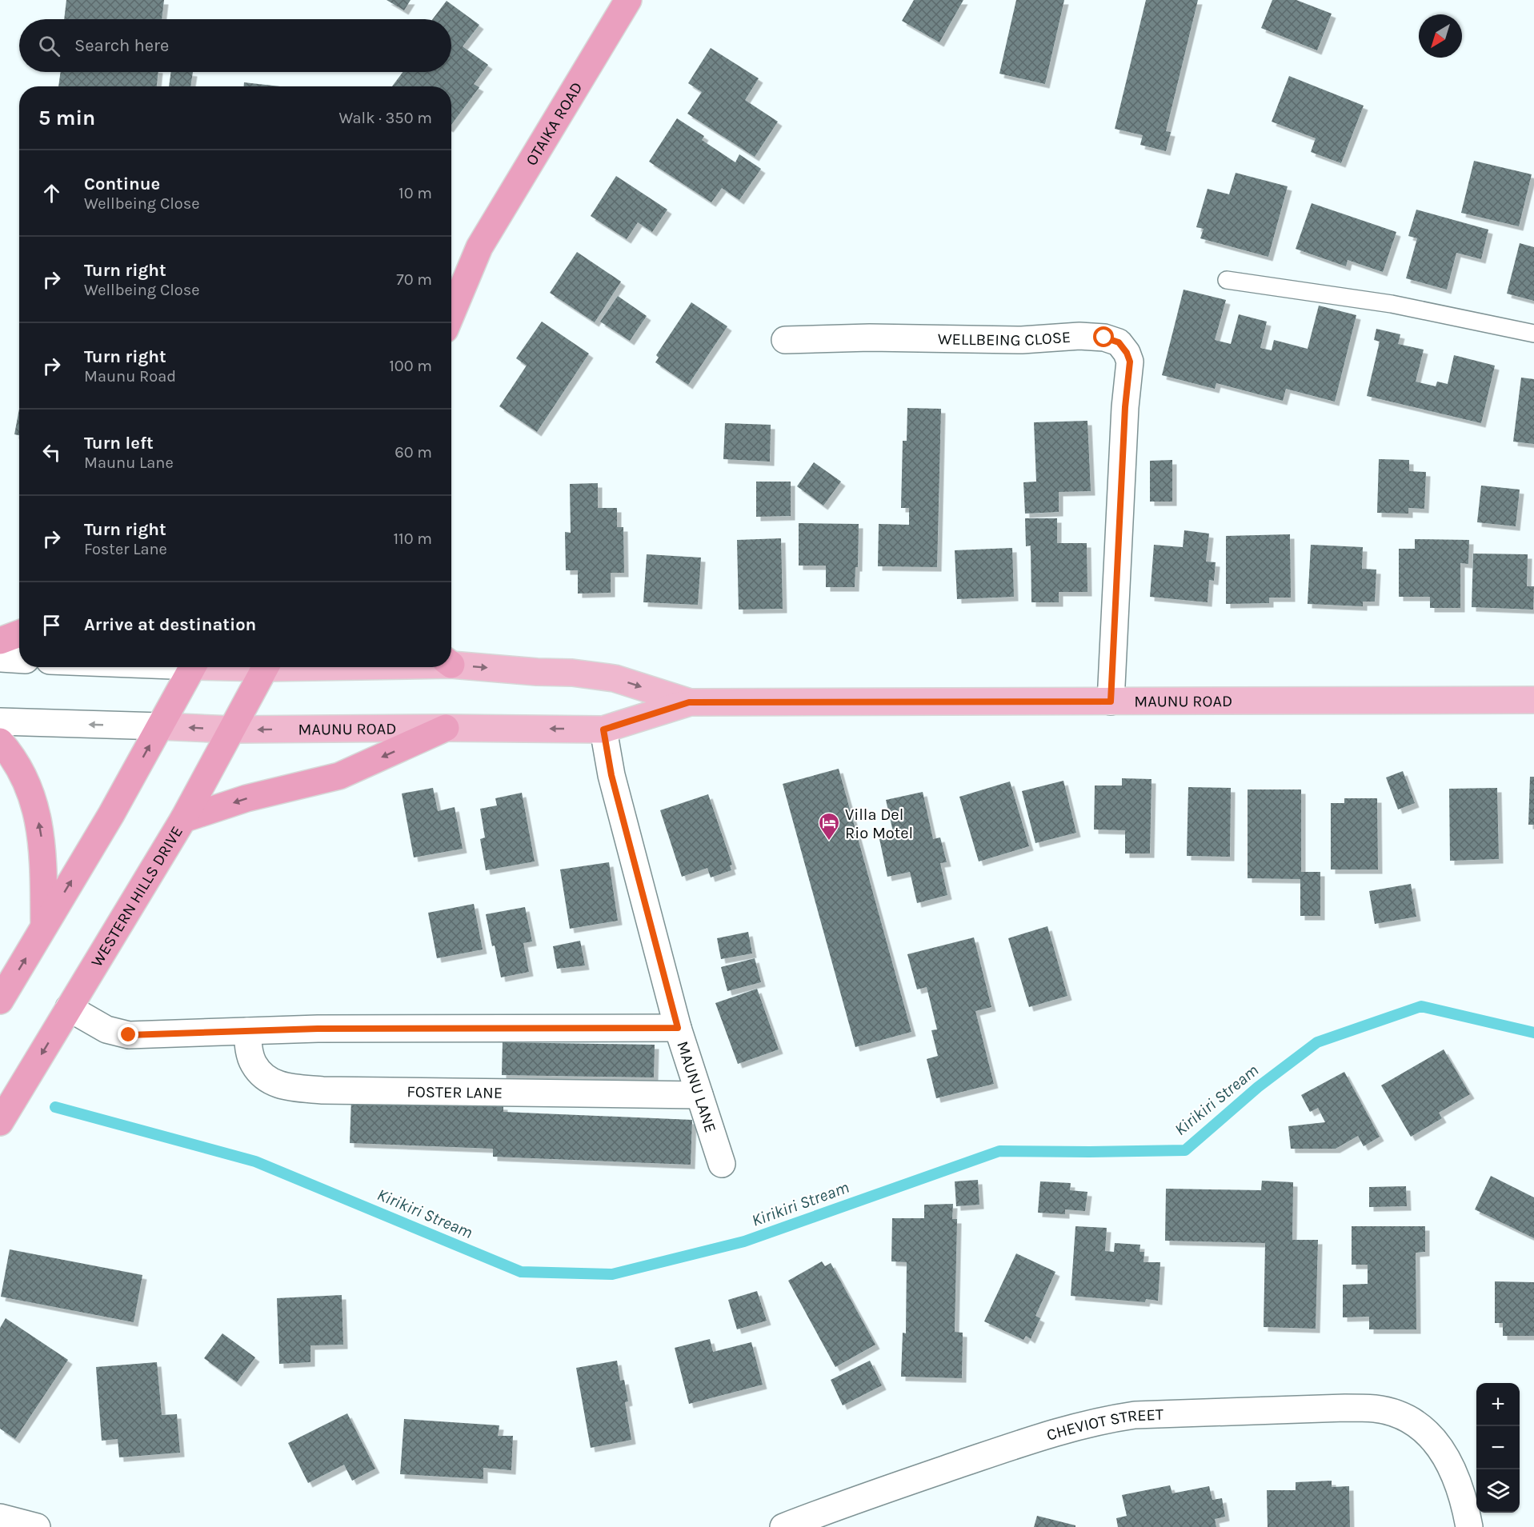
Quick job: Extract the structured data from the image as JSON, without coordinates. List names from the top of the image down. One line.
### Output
{"streets":{"highway":["OTAIKA ROAD","WESTERN HILLS DRIVE"],"main road":["MAUNU ROAD"],"street":["WELLBEING CLOSE","MAUNU LANE","FOSTER LANE","CHEVIOT STREET"]},"crossings":[["WELLBEING CLOSE","MAUNU ROAD"],["MAUNU ROAD","WESTERN HILLS DRIVE"],["MAUNU ROAD","MAUNU LANE"],["MAUNU LANE","FOSTER LANE"]],"water":["Kirikiri Stream"],"places":{"hotel":["Villa Del Rio Motel"]},"north":"bottom left","page":{"search":"Search here","heading":["5 min","Walk · 350 m"],"list":[["Continue","Wellbeing Close","10 m"],["Turn right","Wellbeing Close","70 m"],["Turn right","Maunu Road","100 m"],["Turn left","Maunu Lane","60 m"],["Turn right","Foster Lane","110 m"],"Arrive at destination"],"map_buttons":["+","−"]}}
